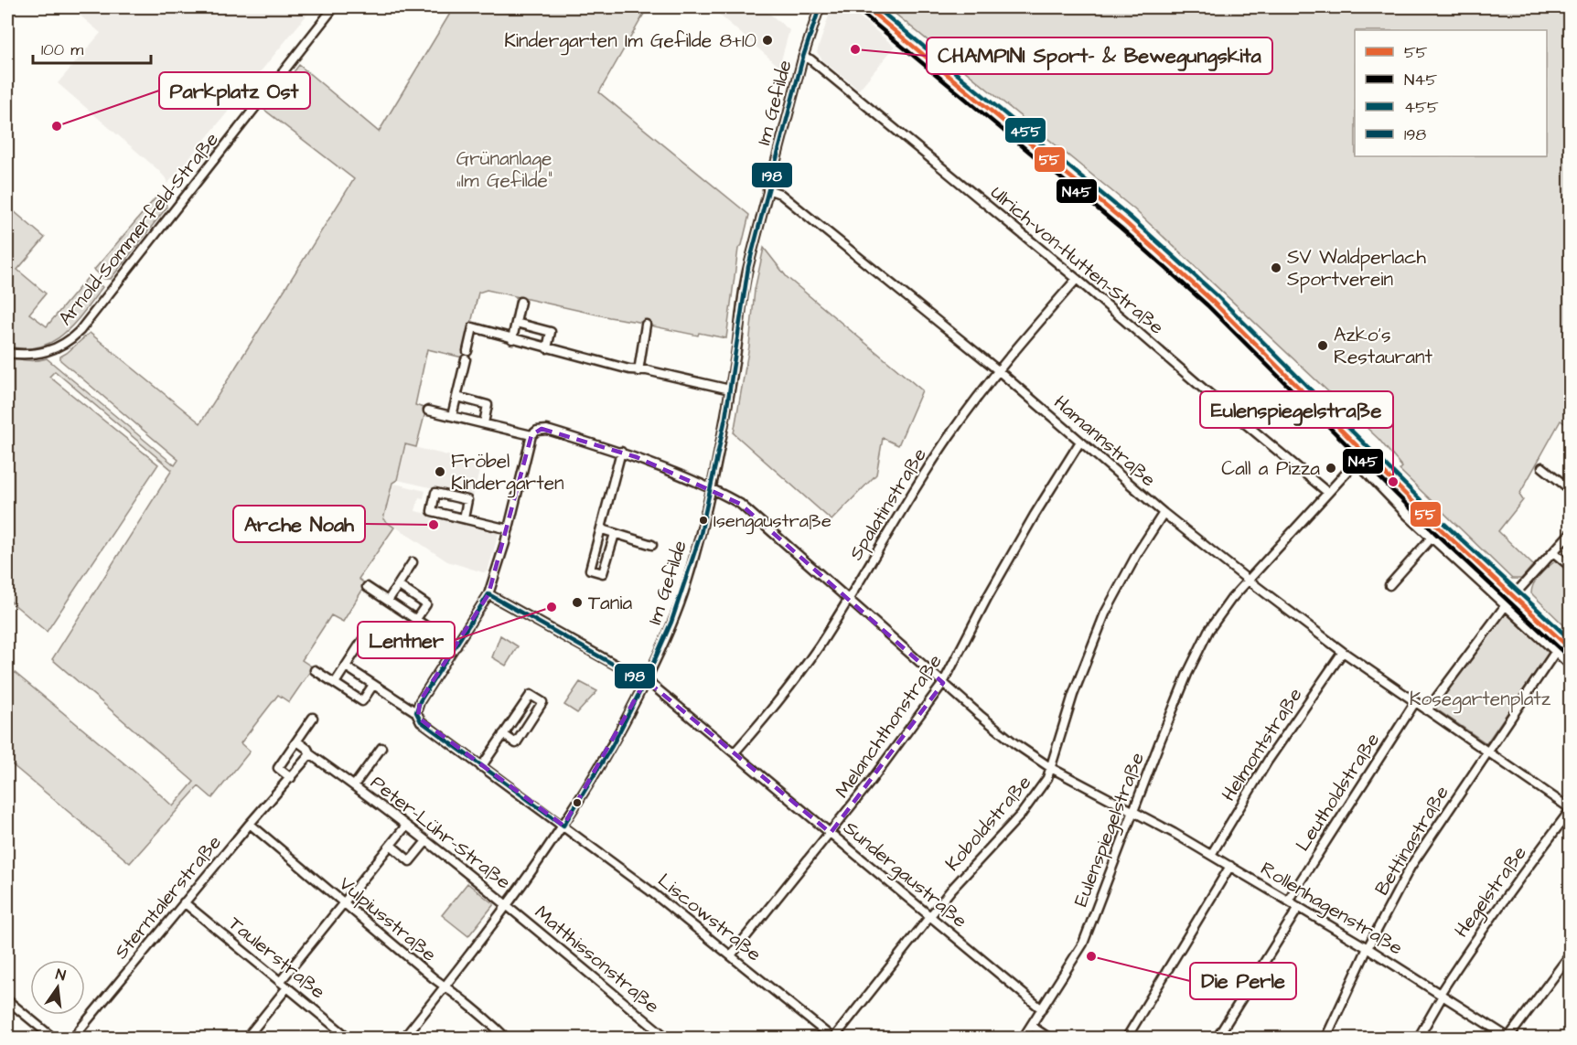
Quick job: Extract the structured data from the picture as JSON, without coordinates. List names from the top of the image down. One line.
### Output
{"streets":{"street":["Im Gefilde","Arnold-Sommerfeld-Straße","Ulrich-von-Hutten-Straße","Hamannstraße","Spalatinstraße","Melanchthonstraße","Helmontstraße","Leutholdstraße","Koboldstraße","Eulenspiegelstraße","Peter-Lühr-Straße","Bettinastraße","Sundergaustraße","Hegelstraße","Sterntalerstraße","Rollenhagenstraße","Liscowstraße","Vulpiusstraße","Taulerstraße","Matthissonstraße"]},"crossings":[["Im Gefilde","Ulrich-von-Hutten-Straße"],["Im Gefilde","Hamannstraße"],["Im Gefilde","Peter-Lühr-Straße"],["Im Gefilde","Sundergaustraße"],["Im Gefilde","Liscowstraße"],["Im Gefilde","Vulpiusstraße"],["Im Gefilde","Matthissonstraße"],["Ulrich-von-Hutten-Straße","Spalatinstraße"],["Ulrich-von-Hutten-Straße","Eulenspiegelstraße"],["Hamannstraße","Spalatinstraße"],["Hamannstraße","Melanchthonstraße"],["Hamannstraße","Helmontstraße"],["Hamannstraße","Leutholdstraße"],["Hamannstraße","Koboldstraße"],["Hamannstraße","Eulenspiegelstraße"],["Spalatinstraße","Sundergaustraße"],["Melanchthonstraße","Sundergaustraße"],["Melanchthonstraße","Liscowstraße"],["Helmontstraße","Rollenhagenstraße"],["Leutholdstraße","Rollenhagenstraße"],["Koboldstraße","Sundergaustraße"],["Koboldstraße","Liscowstraße"],["Eulenspiegelstraße","Sundergaustraße"],["Eulenspiegelstraße","Rollenhagenstraße"],["Peter-Lühr-Straße","Sterntalerstraße"],["Peter-Lühr-Straße","Matthissonstraße"],["Bettinastraße","Rollenhagenstraße"],["Hegelstraße","Rollenhagenstraße"],["Sterntalerstraße","Vulpiusstraße"],["Sterntalerstraße","Taulerstraße"]],"parks":["Grünanlage „Im Gefilde“","Kosegartenplatz"],"places":["Kindergarten Im Gefilde 8+10","CHAMPINI Sport- & Bewegungskita","Parkplatz Ost","SV Waldperlach Sportverein","Azko's Restaurant","Call a Pizza","Fröbel Kindergarten","Eulenspiegelstraße","Isengaustraße","Arche Noah","Tania","Lentner","Die Perle"],"lines":["transit line 55","transit line 455","transit line 198","transit line N45"],"legend":["55","N45","455","198"],"scale_bar":"100 m","north":"top"}
